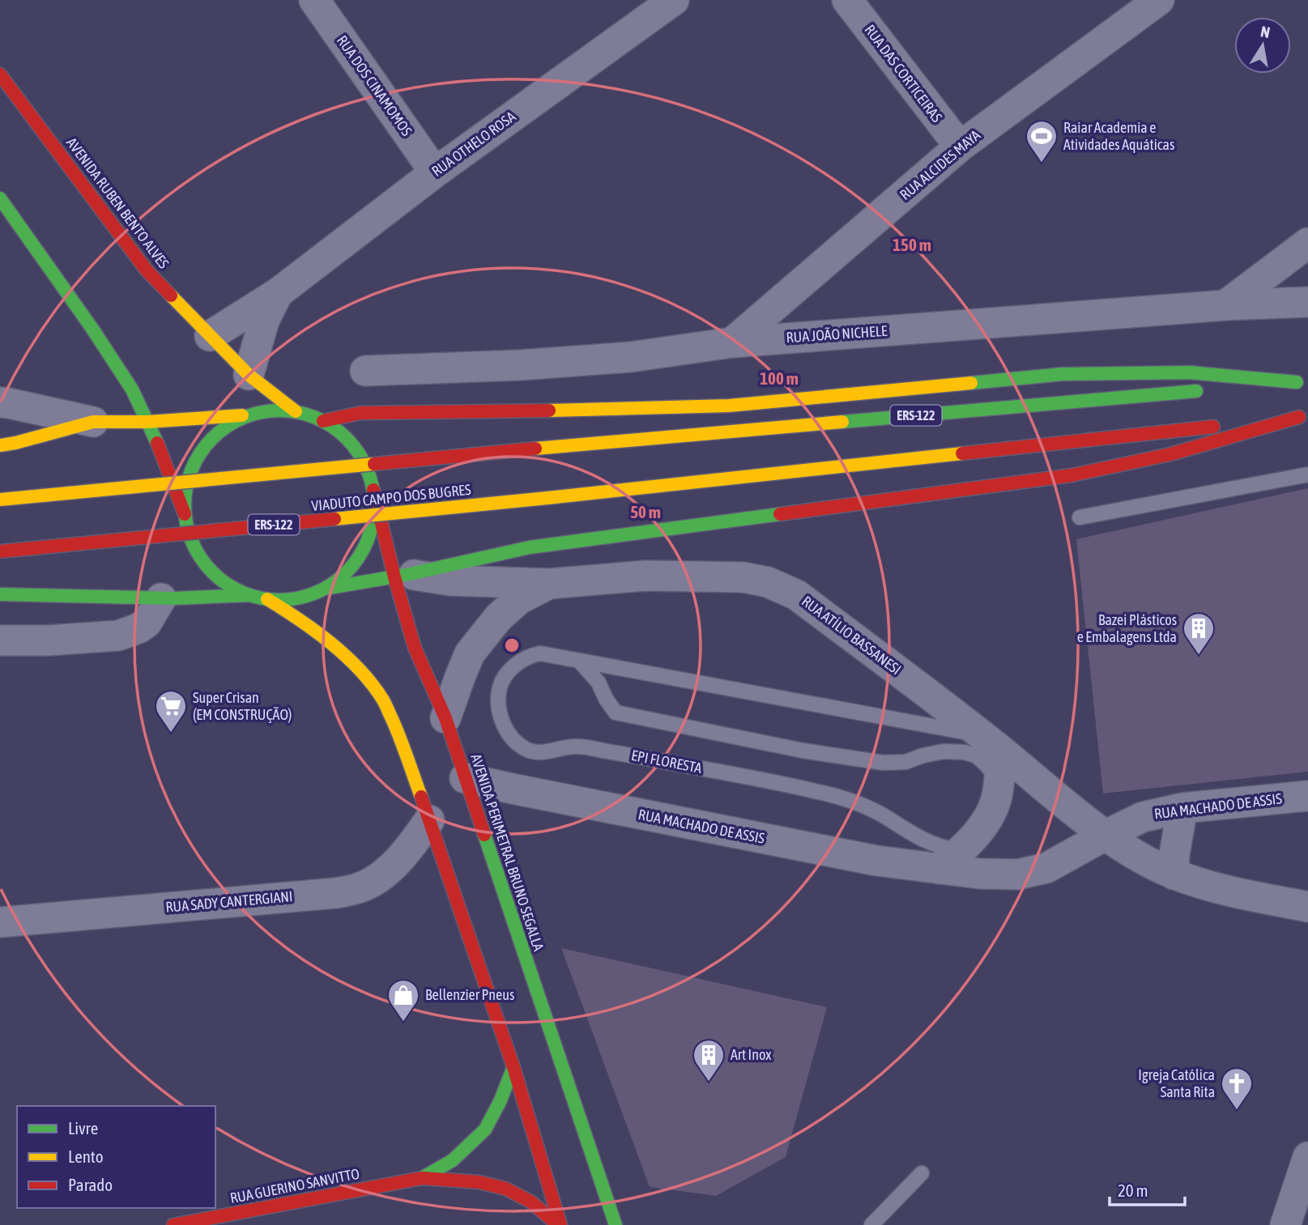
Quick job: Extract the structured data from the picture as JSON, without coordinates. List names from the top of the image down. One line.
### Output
{"streets":{"main road":["AVENIDA RUBEN BENTO ALVES","ERS-122","VIADUTO CAMPO DOS BUGRES","AVENIDA PERIMETRAL BRUNO SEGALLA","RUA GUERINO SANVITTO"],"street":["RUA DAS CORTICEIRAS","RUA DOS CINAMOMOS","RUA OTHELO ROSA","RUA ALCIDES MAYA","RUA JOÃO NICHELE","RUA ATÍLIO BASSANESI","RUA MACHADO DE ASSIS","RUA SADY CANTERGIANI"],"lane":["EPI FLORESTA"]},"crossings":[["RUA DAS CORTICEIRAS","RUA ALCIDES MAYA"],["RUA DOS CINAMOMOS","RUA OTHELO ROSA"],["RUA OTHELO ROSA","AVENIDA RUBEN BENTO ALVES"],["RUA ALCIDES MAYA","RUA JOÃO NICHELE"],["AVENIDA RUBEN BENTO ALVES","AVENIDA PERIMETRAL BRUNO SEGALLA"],["RUA ATÍLIO BASSANESI","EPI FLORESTA"],["RUA ATÍLIO BASSANESI","RUA MACHADO DE ASSIS"],["RUA ATÍLIO BASSANESI","AVENIDA PERIMETRAL BRUNO SEGALLA"],["EPI FLORESTA","RUA MACHADO DE ASSIS"],["RUA MACHADO DE ASSIS","AVENIDA PERIMETRAL BRUNO SEGALLA"]],"places":{"sports":["Raiar Academia e Atividades Aquáticas"],"building":["Bazei Plásticos e Embalagens Ltda","Art Inox"],"supermarket":["Super Crisan (EM CONSTRUÇÃO)"],"shop":["Bellenzier Pneus"],"church":["Igreja Católica Santa Rita"]},"legend":["Livre","Lento","Parado"],"scale_bar":"20 m","north":"top","rings":["150 m","100 m","50 m"]}
